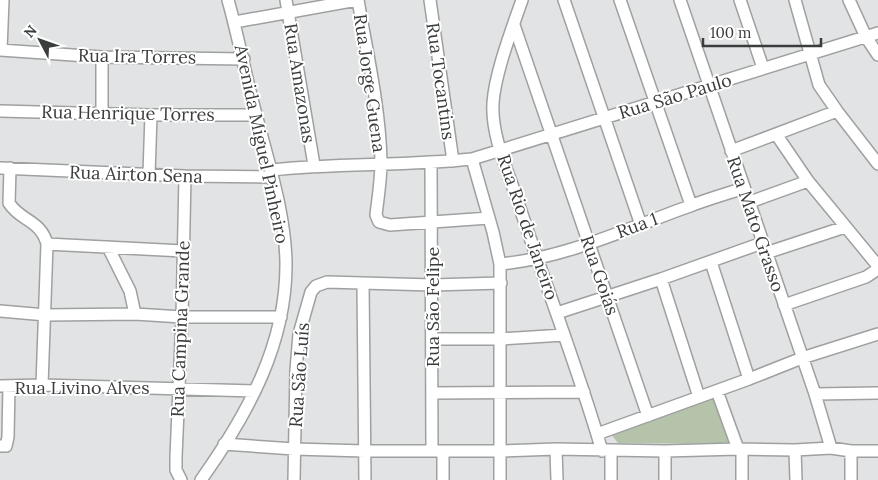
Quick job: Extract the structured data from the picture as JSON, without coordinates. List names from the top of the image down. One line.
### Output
{"streets":{"street":["Rua Ira Torres","Rua Tocantins","Rua Amazonas","Rua Jorge Guena","Rua São Paulo","Rua Henrique Torres","Avenida Miguel Pinheiro","Rua Airton Sena","Rua Mato Grasso","Rua 1","Rua Rio de Janeiro","Rua Goiás","Rua São Felipe","Rua Campina Grande","Rua São Luís","Rua Livino Alves"]},"crossings":[["Rua Ira Torres","Avenida Miguel Pinheiro"],["Rua Tocantins","Rua São Paulo"],["Rua Amazonas","Rua Airton Sena"],["Rua Jorge Guena","Rua São Paulo"],["Rua Jorge Guena","Rua Airton Sena"],["Rua Jorge Guena","Rua São Felipe"],["Rua São Paulo","Rua Airton Sena"],["Rua São Paulo","Rua Mato Grasso"],["Rua São Paulo","Rua Rio de Janeiro"],["Rua São Paulo","Rua Goiás"],["Rua São Paulo","Rua São Felipe"],["Rua Henrique Torres","Avenida Miguel Pinheiro"],["Avenida Miguel Pinheiro","Rua Airton Sena"],["Avenida Miguel Pinheiro","Rua Livino Alves"],["Rua Airton Sena","Rua Campina Grande"],["Rua Mato Grasso","Rua 1"],["Rua 1","Rua Rio de Janeiro"],["Rua 1","Rua Goiás"],["Rua Rio de Janeiro","Rua Goiás"],["Rua Campina Grande","Rua Livino Alves"]],"scale_bar":"100 m","north":"top left"}
